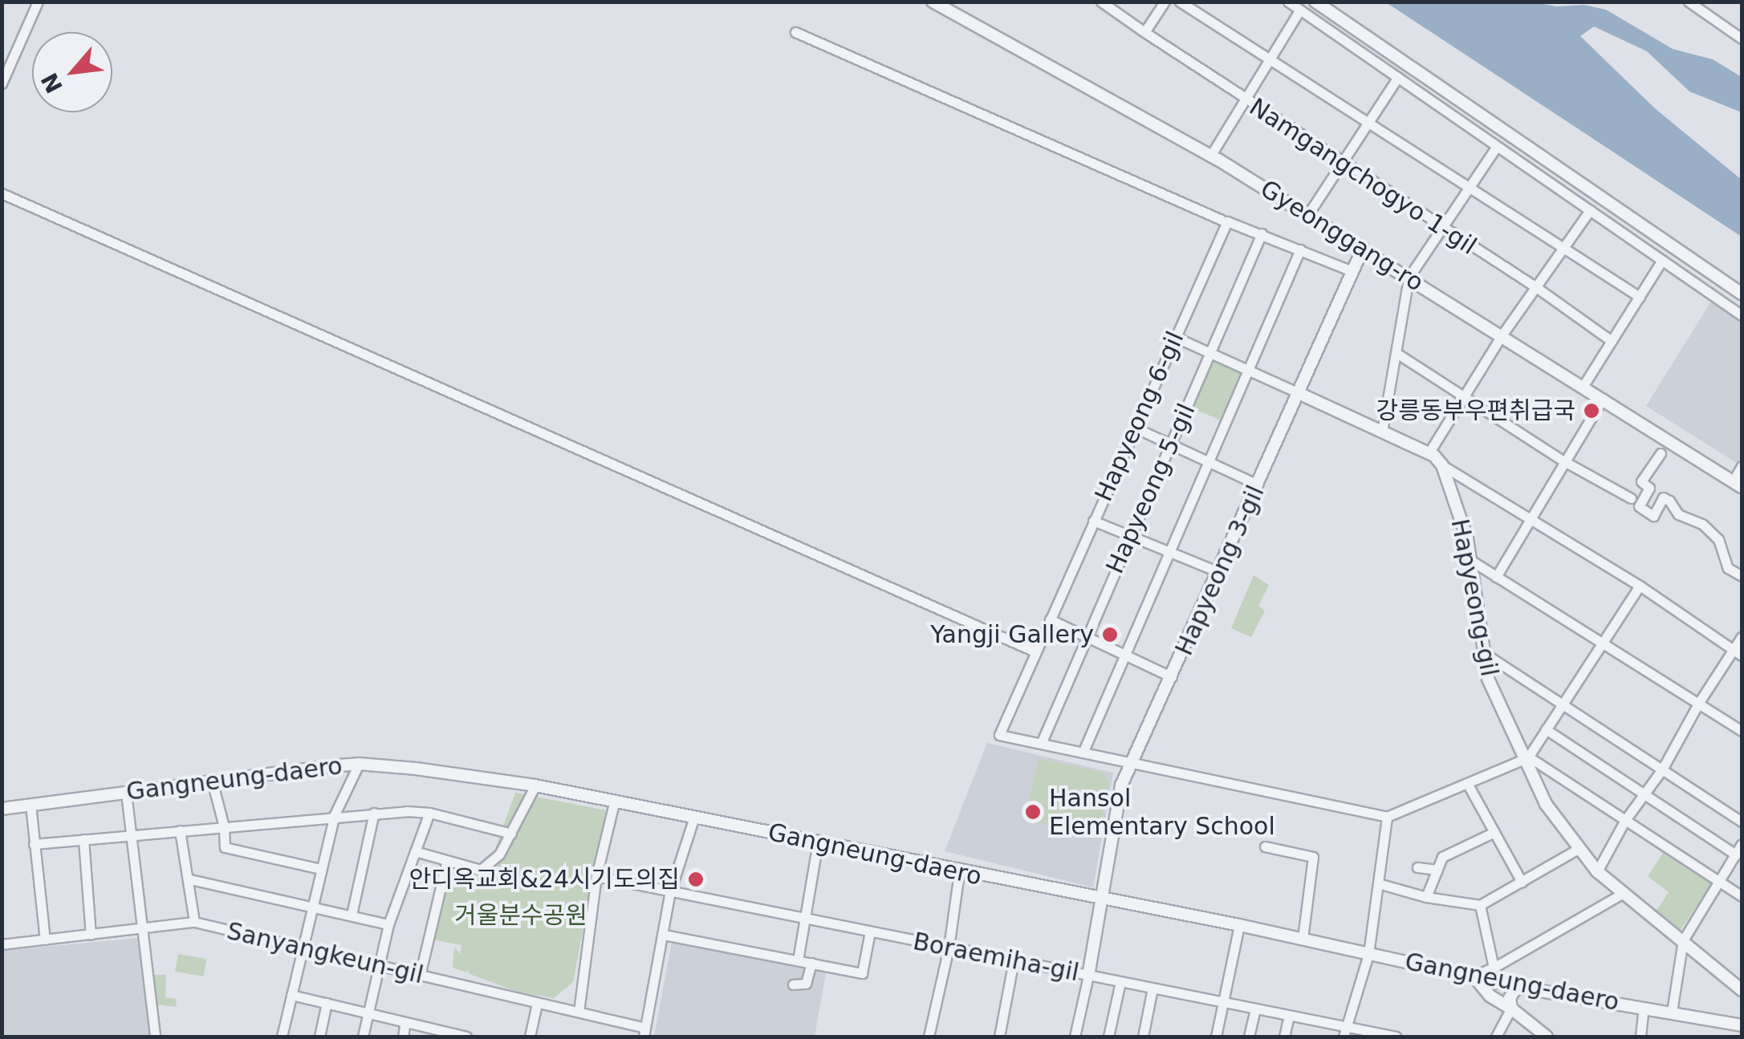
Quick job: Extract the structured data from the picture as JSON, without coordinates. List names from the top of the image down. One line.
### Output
{"streets":{"street":["Namgangchogyo 1-gil","Gyeonggang-ro","Hapyeong 6-gil","Hapyeong 5-gil","Hapyeong 3-gil","Hapyeong-gil","Gangneung-daero","Sanyangkeun-gil","Boraemiha-gil"]},"crossings":[["Gyeonggang-ro","Hapyeong 3-gil"],["Hapyeong 6-gil","Hapyeong 5-gil"],["Hapyeong 6-gil","Hapyeong 3-gil"],["Hapyeong 3-gil","Hapyeong-gil"],["Hapyeong 3-gil","Gangneung-daero"],["Hapyeong 3-gil","Boraemiha-gil"]],"parks":["거울분수공원"],"places":["강릉동부우편취급국","Yangji Gallery","Hansol Elementary School","안디옥교회&24시기도의집"],"north":"bottom left"}
